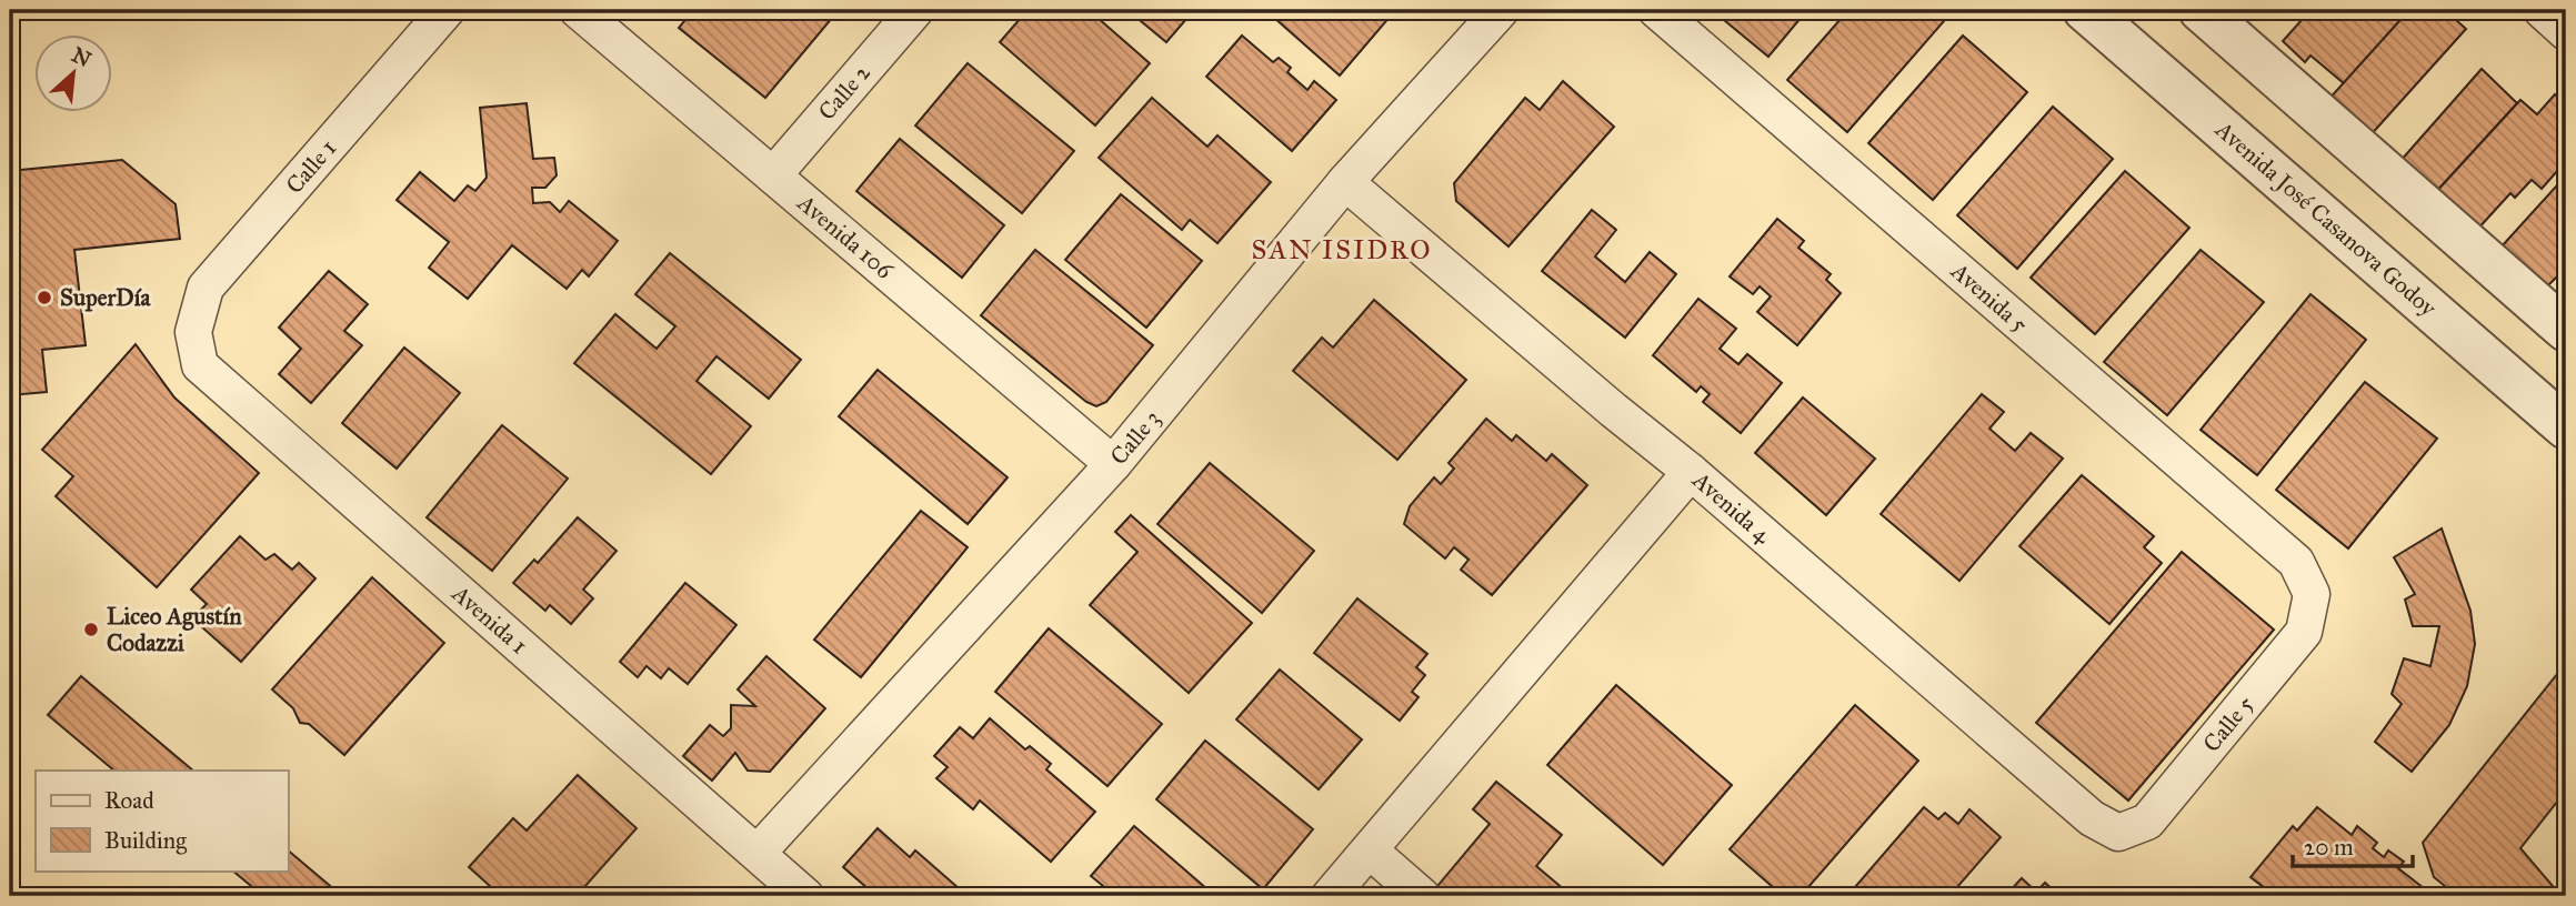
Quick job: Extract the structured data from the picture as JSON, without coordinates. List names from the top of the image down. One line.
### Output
{"streets":{"street":["Calle 2","Calle 1","Avenida José Casanova Godoy","Avenida 106","Avenida 5","Calle 3","Avenida 4","Avenida 1","Calle 5"]},"crossings":[["Calle 2","Avenida 106"],["Calle 1","Avenida 1"],["Avenida 106","Calle 3"],["Avenida 5","Calle 5"],["Calle 3","Avenida 4"],["Calle 3","Avenida 1"],["Avenida 4","Calle 5"]],"districts":["SAN ISIDRO"],"places":["SuperDía","Liceo Agustín Codazzi"],"legend":["Road","Building"],"scale_bar":"20 m","north":"top right"}
